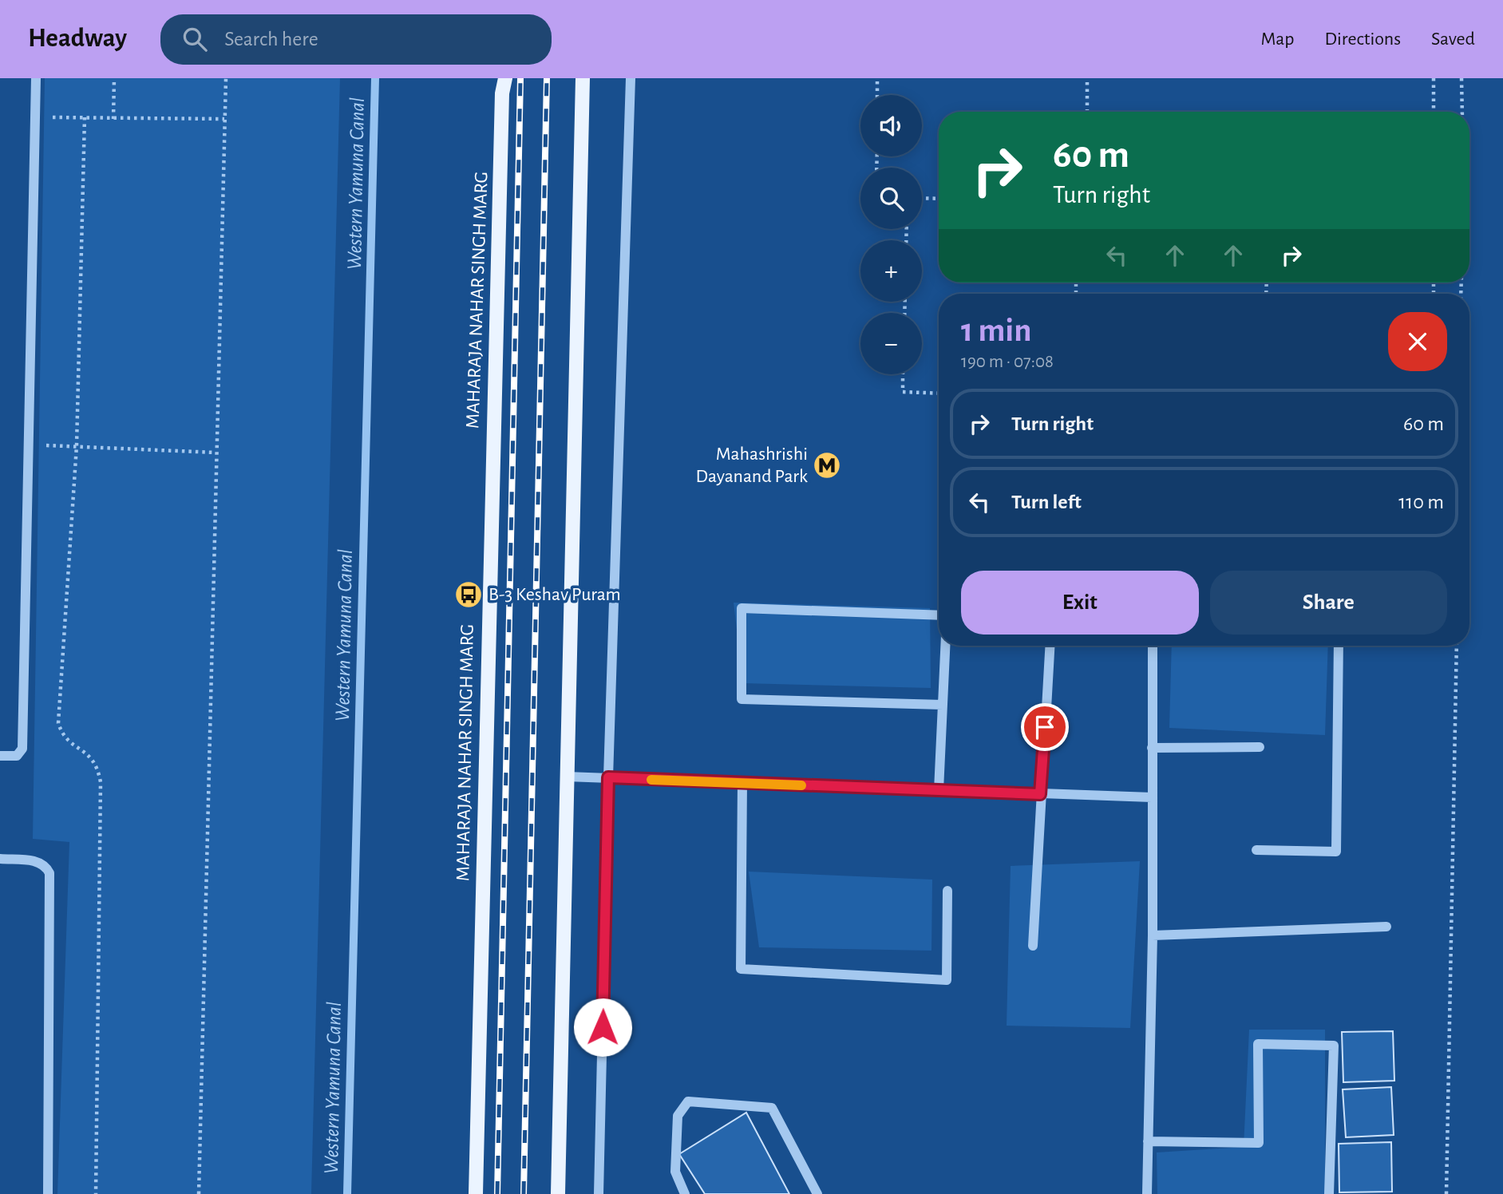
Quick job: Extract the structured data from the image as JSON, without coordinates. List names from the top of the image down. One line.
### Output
{"streets":{"main road":["MAHARAJA NAHAR SINGH MARG"]},"water":["Western Yamuna Canal"],"places":{"metro station":["Mahashrishi Dayanand Park"],"bus stop":["B-3 Keshav Puram"]},"page":{"header":"Headway","search":"Search here","nav":["Map","Directions","Saved"],"map_buttons":["+","−"],"turn":["60 m","Turn right"],"heading":["1 min","190 m · 07:08"],"list":[{"name":"Turn right","value":"60 m"},{"name":"Turn left","value":"110 m"}],"buttons":["Exit","Share"]}}
